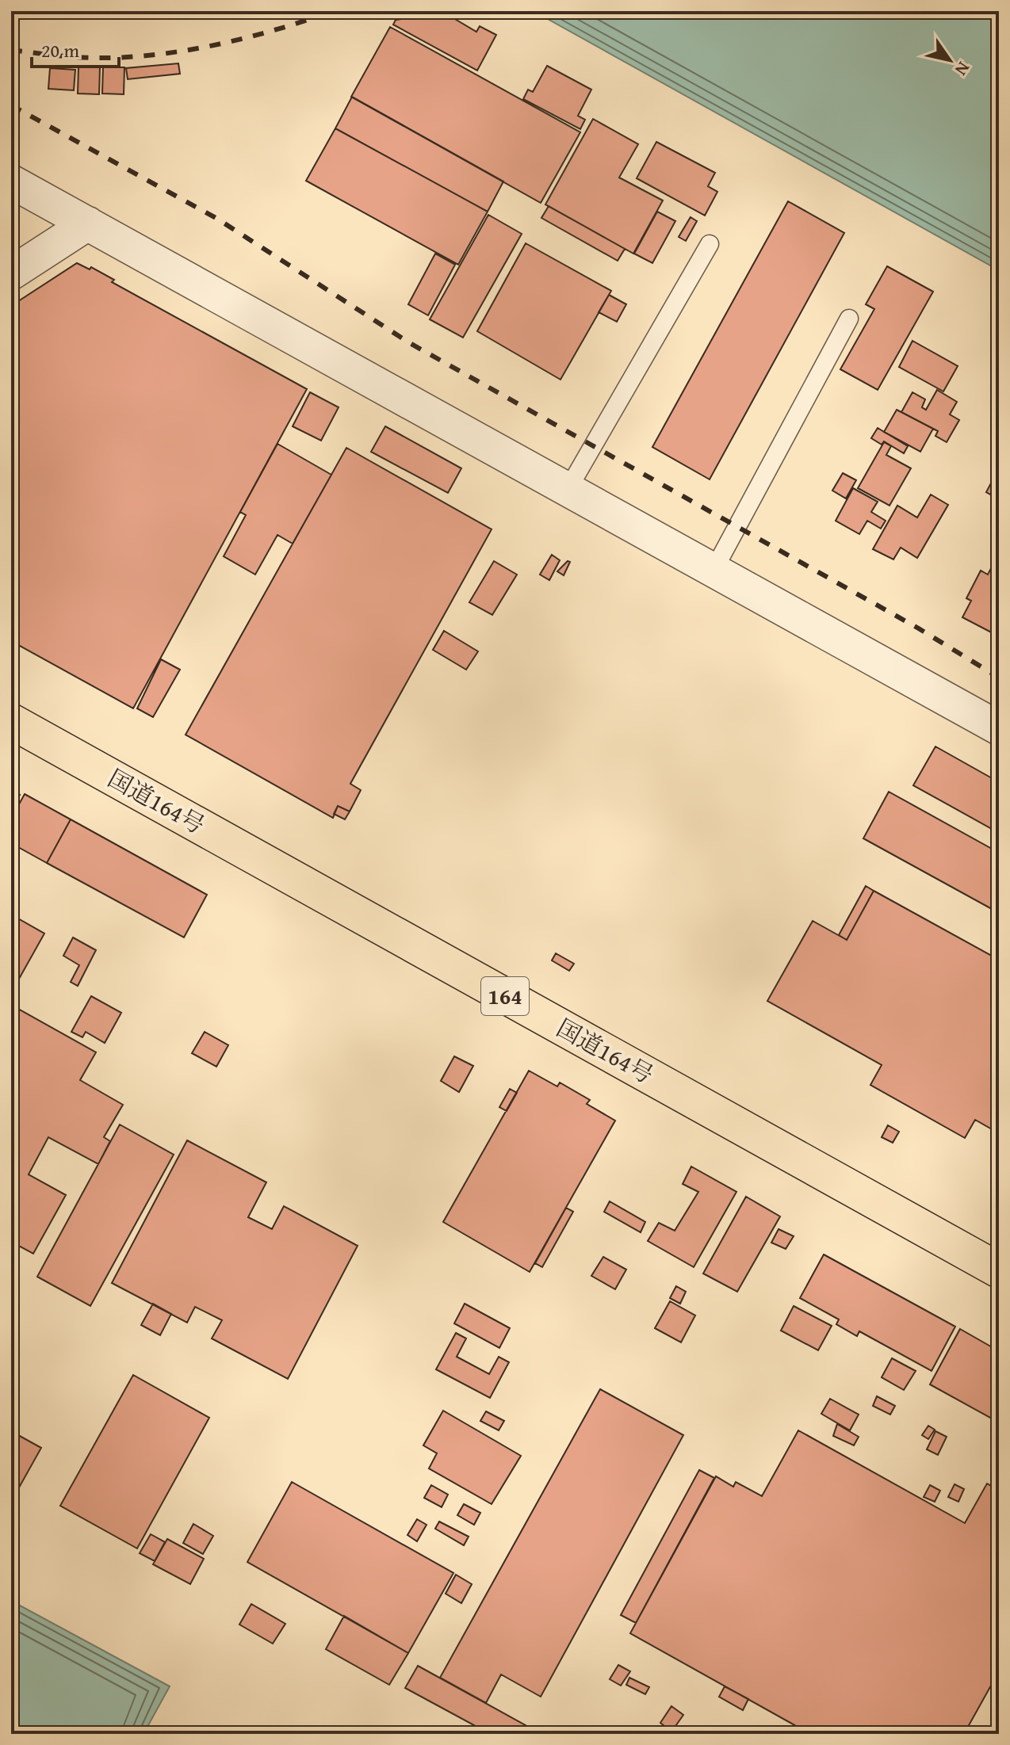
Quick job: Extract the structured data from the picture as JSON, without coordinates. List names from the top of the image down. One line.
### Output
{"streets":{"highway":["国道164号","164"]},"scale_bar":"20 m","north":"bottom right"}
